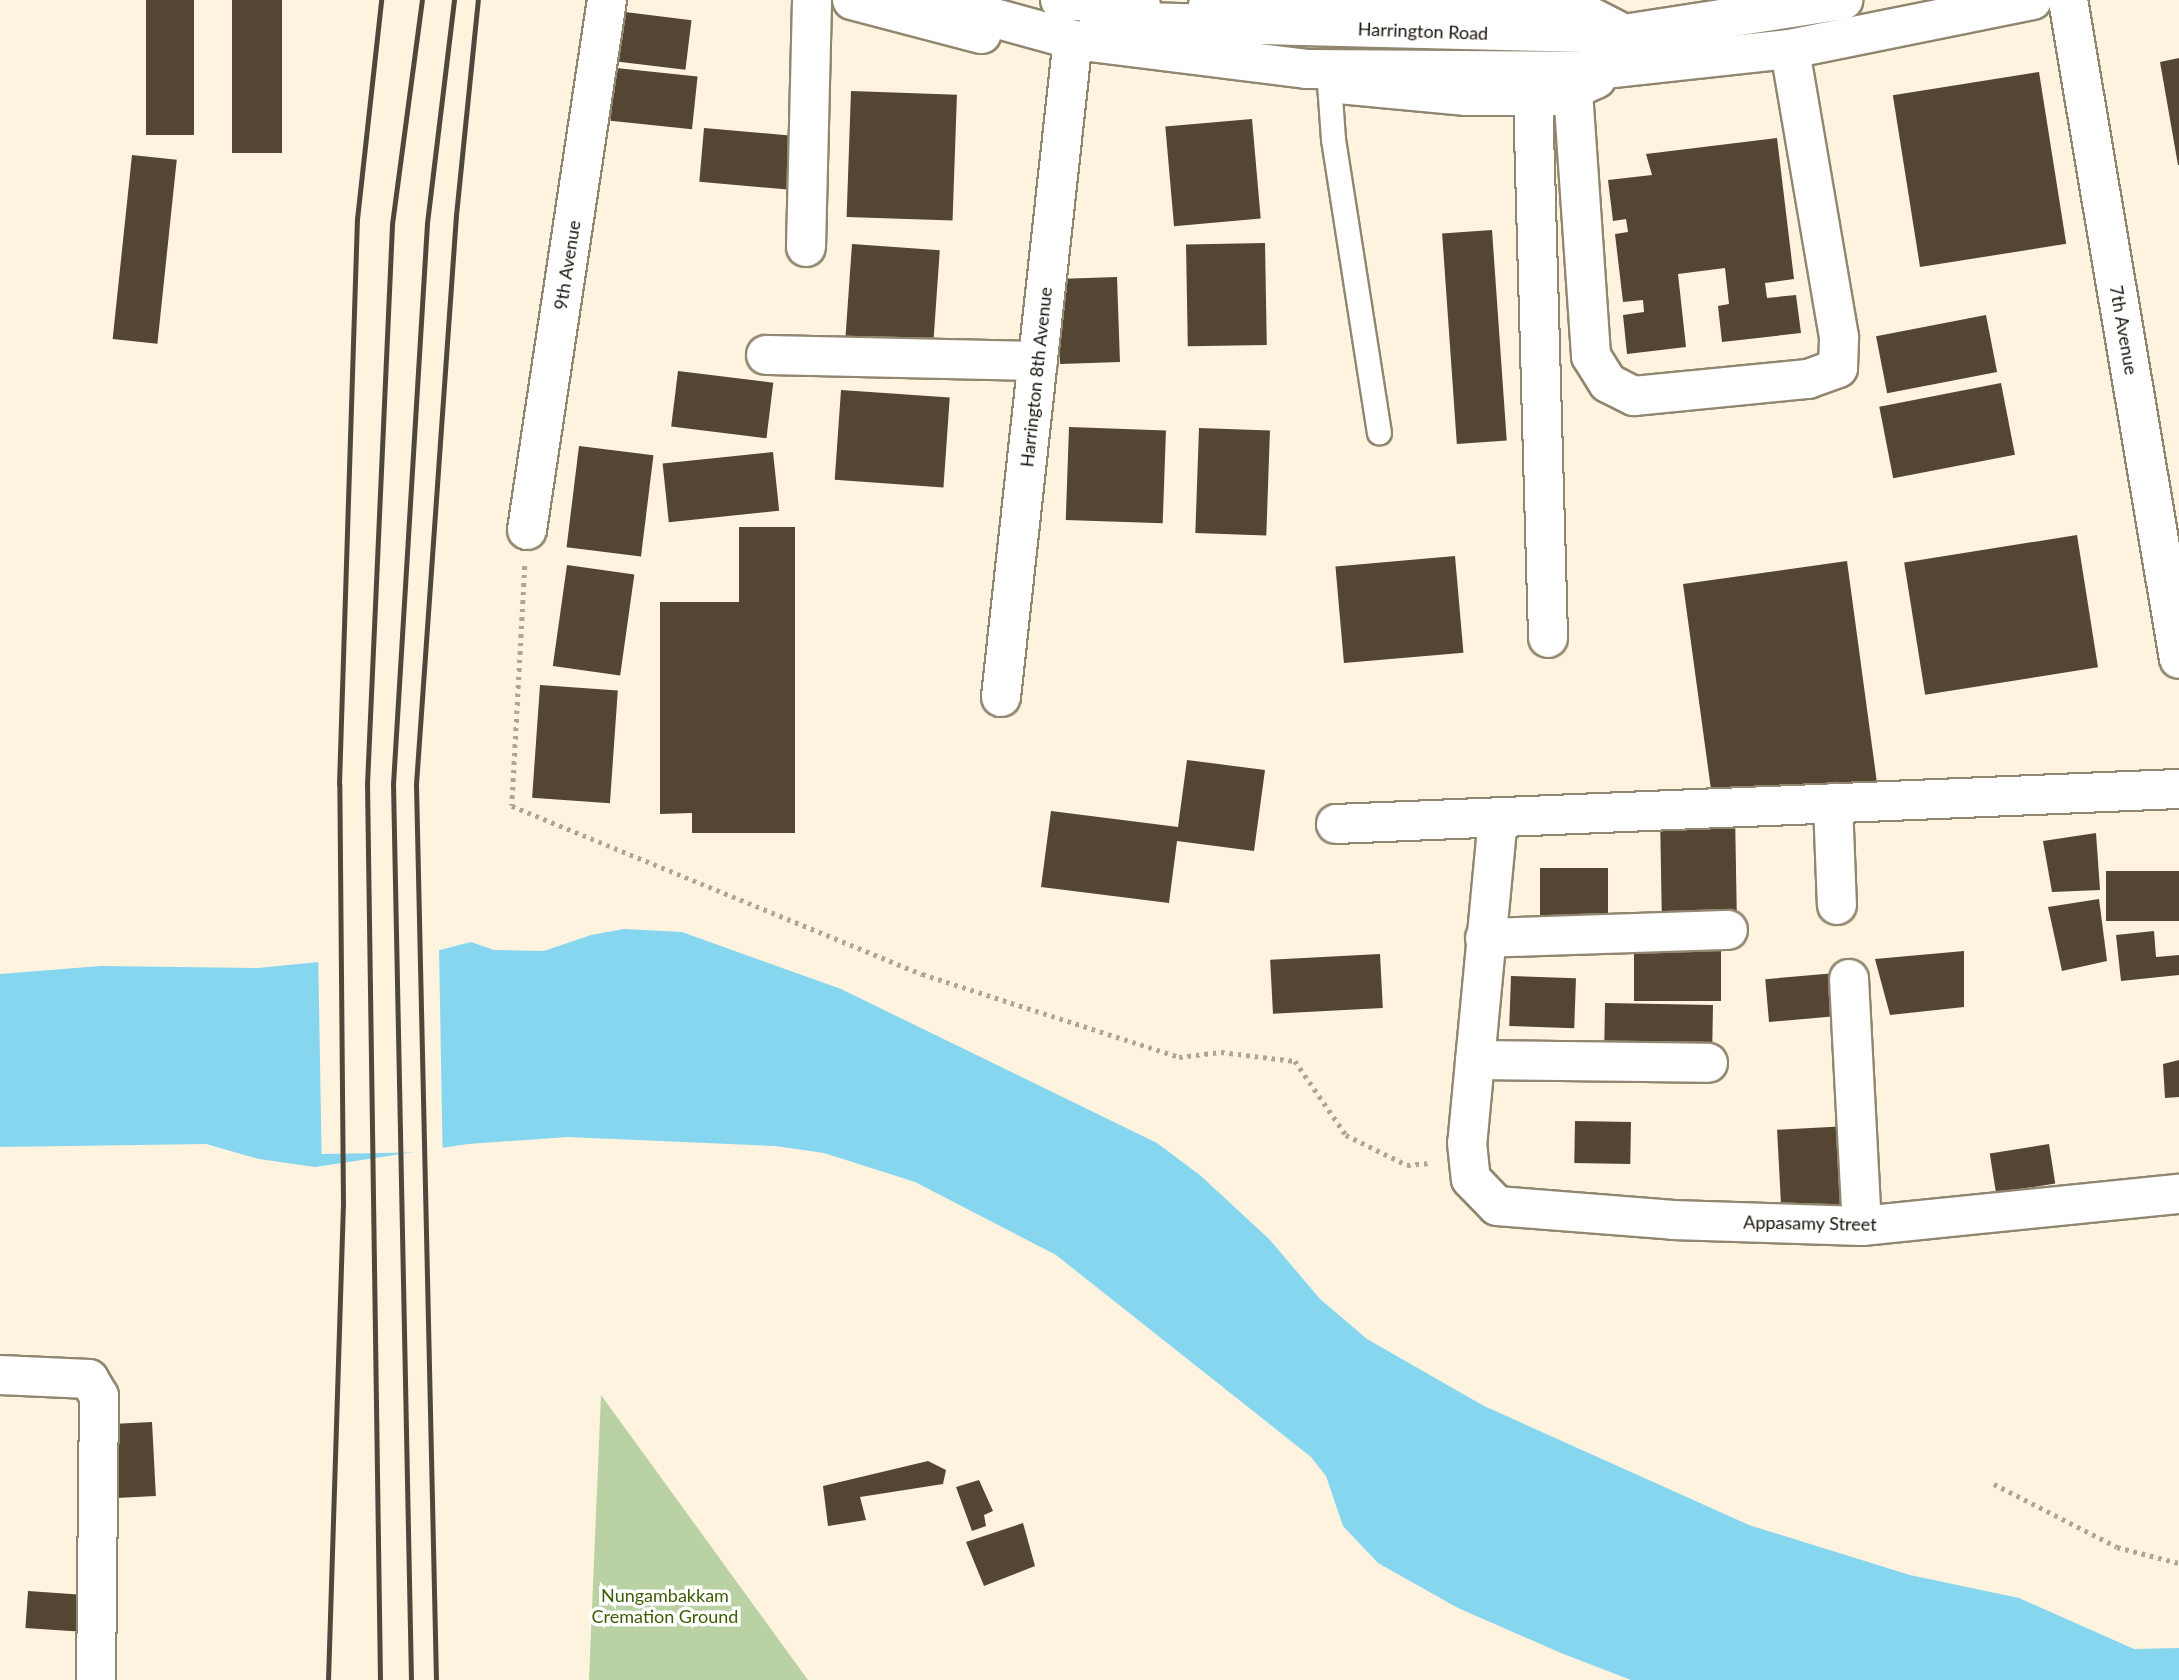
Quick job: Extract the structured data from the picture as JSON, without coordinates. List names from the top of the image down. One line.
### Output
{"streets":{"street":["Harrington Road","9th Avenue","7th Avenue","Harrington 8th Avenue","Appasamy Street"]},"parks":["Nungambakkam Cremation Ground"]}
